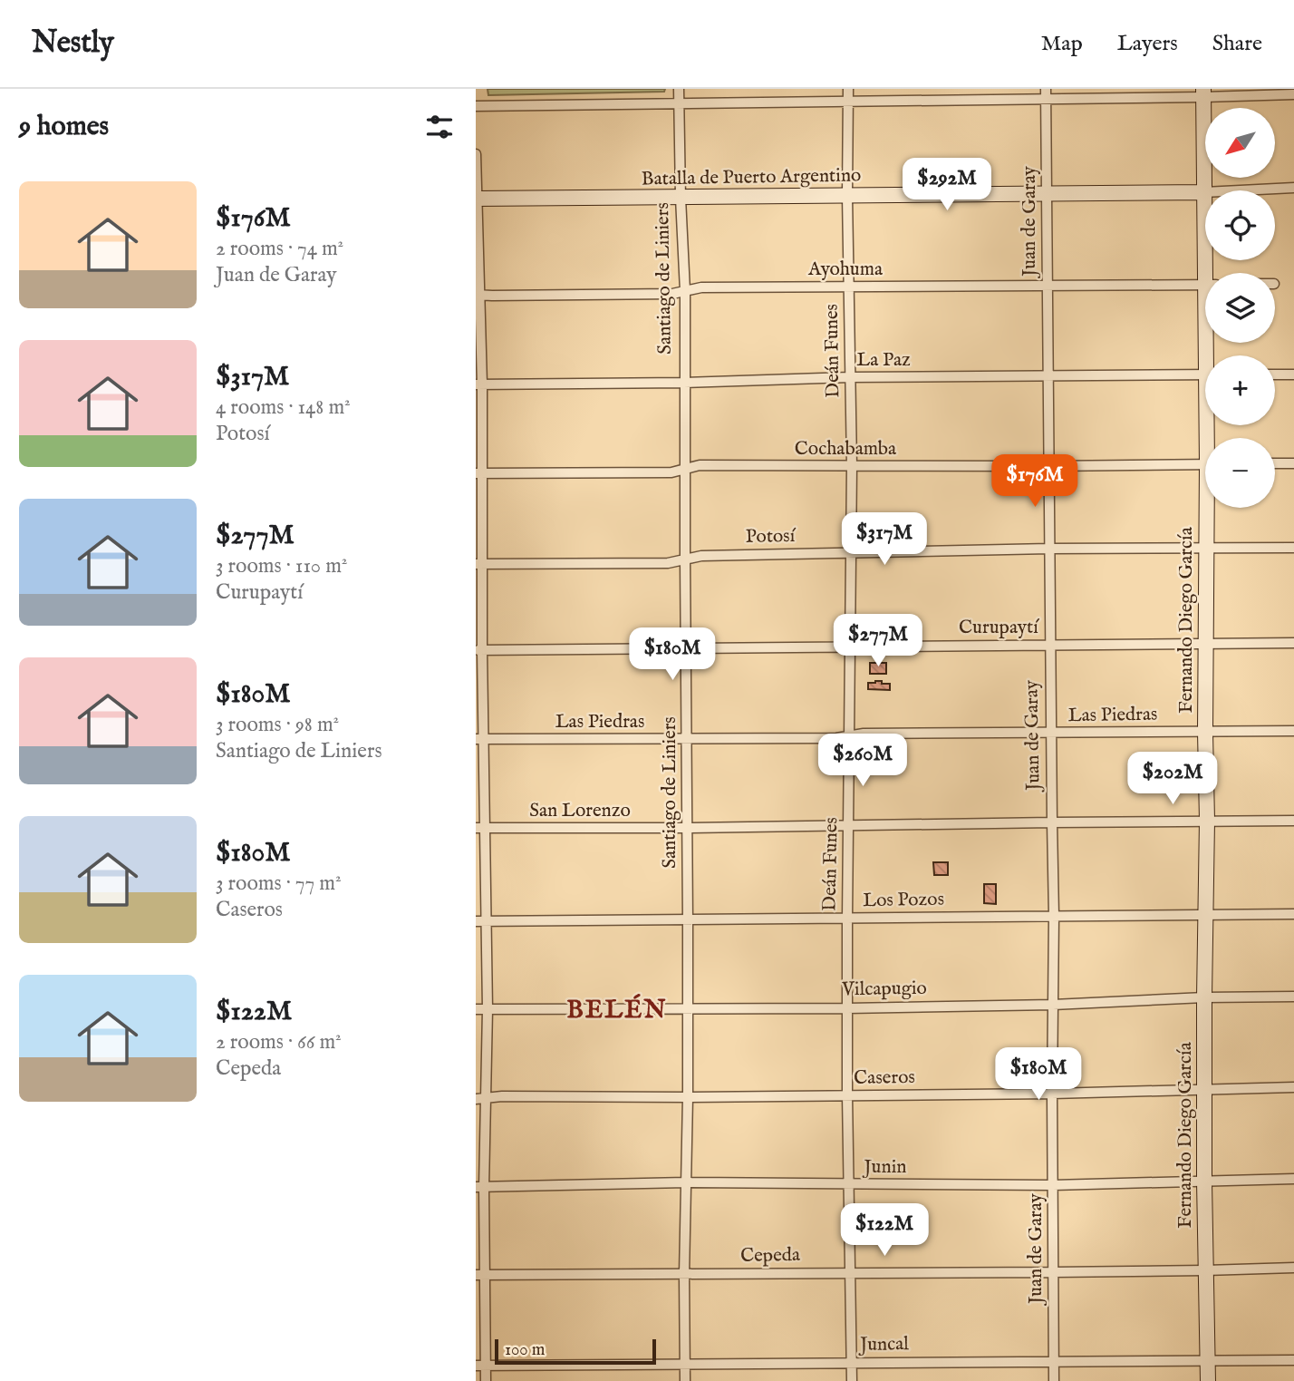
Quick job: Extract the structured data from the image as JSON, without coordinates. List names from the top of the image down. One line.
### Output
{"streets":{"main road":["Batalla de Puerto Argentino","Fernando Diego García"],"street":["Juan de Garay","Ayohuma","Santiago de Liniers","Deán Funes","La Paz","Cochabamba","Potosí","Curupaytí","Las Piedras","San Lorenzo","Los Pozos","Vilcapugio","Caseros","Junin","Cepeda","Juncal"]},"crossings":[["Batalla de Puerto Argentino","Juan de Garay"],["Batalla de Puerto Argentino","Santiago de Liniers"],["Batalla de Puerto Argentino","Deán Funes"],["Batalla de Puerto Argentino","Fernando Diego García"],["Juan de Garay","Ayohuma"],["Juan de Garay","La Paz"],["Juan de Garay","Cochabamba"],["Juan de Garay","Potosí"],["Juan de Garay","Curupaytí"],["Juan de Garay","Las Piedras"],["Juan de Garay","San Lorenzo"],["Juan de Garay","Los Pozos"],["Juan de Garay","Vilcapugio"],["Juan de Garay","Caseros"],["Juan de Garay","Junin"],["Juan de Garay","Cepeda"],["Juan de Garay","Juncal"],["Ayohuma","Santiago de Liniers"],["Ayohuma","Deán Funes"],["Santiago de Liniers","La Paz"],["Santiago de Liniers","Cochabamba"],["Santiago de Liniers","Potosí"],["Santiago de Liniers","Curupaytí"],["Santiago de Liniers","Las Piedras"],["Santiago de Liniers","San Lorenzo"],["Santiago de Liniers","Los Pozos"],["Santiago de Liniers","Vilcapugio"],["Santiago de Liniers","Caseros"],["Santiago de Liniers","Junin"],["Santiago de Liniers","Cepeda"],["Santiago de Liniers","Juncal"],["Deán Funes","La Paz"],["Deán Funes","Cochabamba"],["Deán Funes","Potosí"],["Deán Funes","Curupaytí"],["Deán Funes","Las Piedras"],["Deán Funes","San Lorenzo"],["Deán Funes","Los Pozos"],["Deán Funes","Vilcapugio"],["Deán Funes","Caseros"],["Deán Funes","Junin"],["Deán Funes","Cepeda"],["Deán Funes","Juncal"],["Potosí","Fernando Diego García"],["Fernando Diego García","Curupaytí"],["Fernando Diego García","Las Piedras"],["Fernando Diego García","San Lorenzo"],["Fernando Diego García","Los Pozos"],["Fernando Diego García","Vilcapugio"],["Fernando Diego García","Caseros"],["Fernando Diego García","Junin"],["Fernando Diego García","Cepeda"],["Fernando Diego García","Juncal"]],"districts":["BELÉN"],"scale_bar":"100 m","north":"bottom left","page":{"header":"Nestly","nav":["Map","Layers","Share"],"heading":"9 homes","map_buttons":["+","−"],"price":["$292M","$176M","$317M","$277M","$180M","$260M","$202M","$180M","$122M"],"list":[{"name":"$176M","note":"2 rooms · 74 m² · Juan de Garay"},{"name":"$317M","note":"4 rooms · 148 m² · Potosí"},{"name":"$277M","note":"3 rooms · 110 m² · Curupaytí"},{"name":"$180M","note":"3 rooms · 98 m² · Santiago de Liniers"},{"name":"$180M","note":"3 rooms · 77 m² · Caseros"},{"name":"$122M","note":"2 rooms · 66 m² · Cepeda"}],"scale":"100 m"}}
